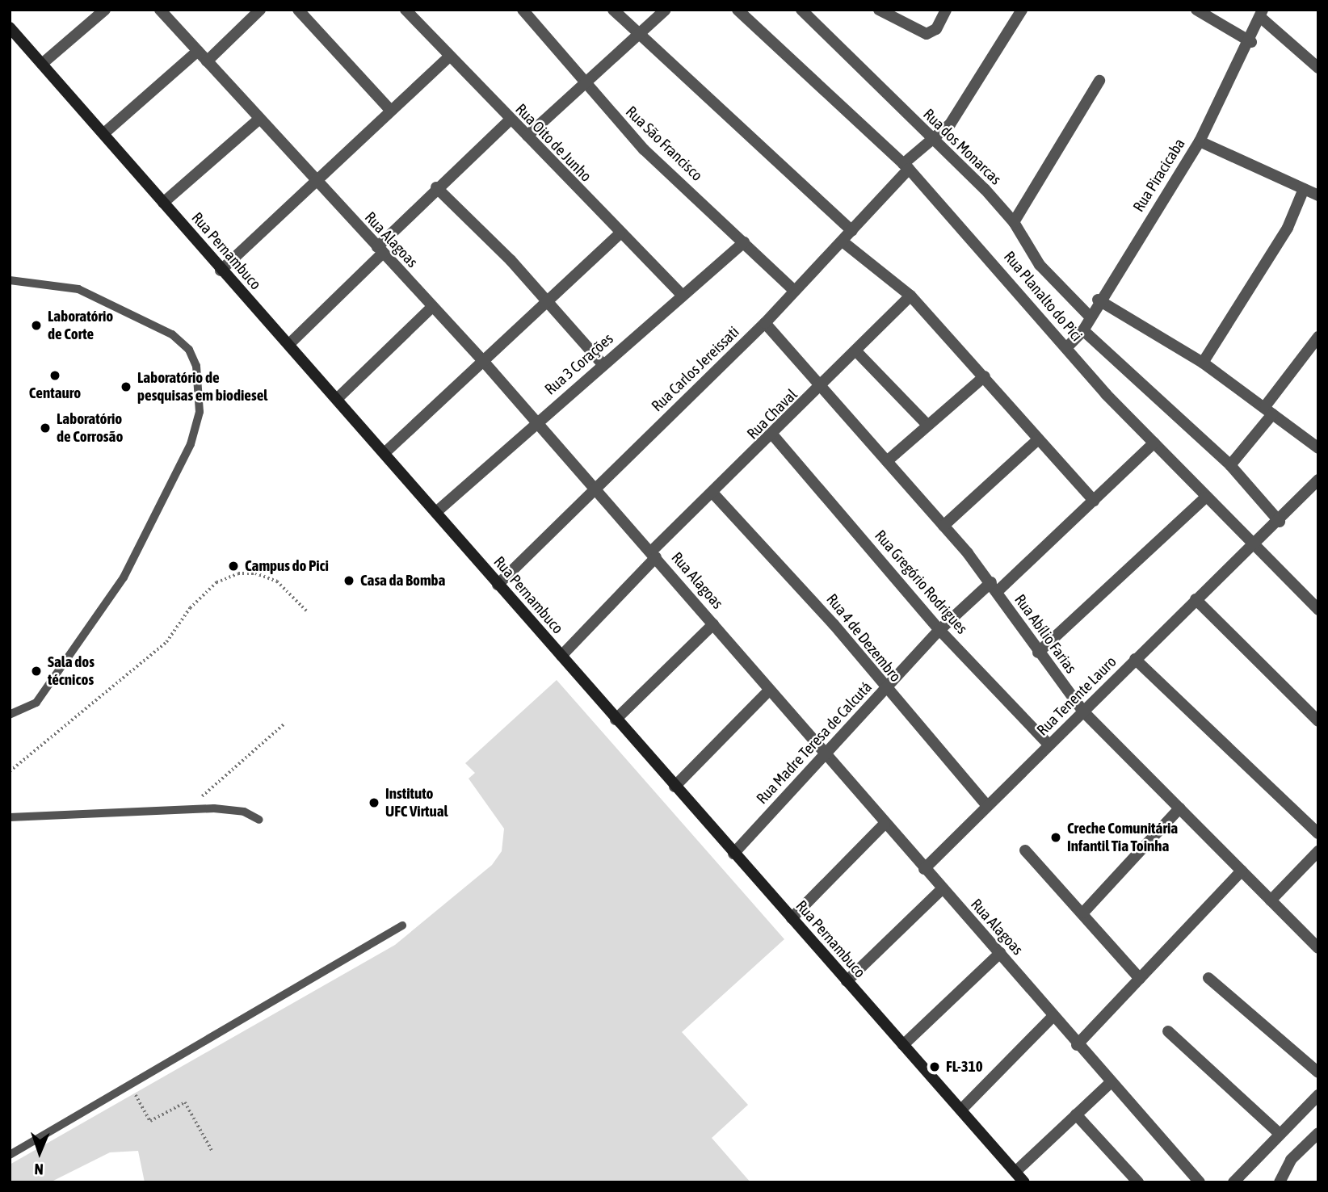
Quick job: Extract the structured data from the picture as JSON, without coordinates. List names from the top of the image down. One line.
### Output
{"streets":{"street":["Rua Oito de Junho","Rua São Francisco","Rua dos Monarcas","Rua Piracicaba","Rua Alagoas","Rua Pernambuco","Rua Planalto do Pici","Rua 3 Corações","Rua Carlos Jereissati","Rua Chaval","Rua Gregório Rodrigues","Rua Abílio Farias","Rua 4 de Dezembro","Rua Tenente Lauro","Rua Madre Teresa de Calcutá"]},"crossings":[["Rua Oito de Junho","Rua 3 Corações"],["Rua São Francisco","Rua 3 Corações"],["Rua São Francisco","Rua Carlos Jereissati"],["Rua dos Monarcas","Rua Piracicaba"],["Rua dos Monarcas","Rua Carlos Jereissati"],["Rua Piracicaba","Rua Planalto do Pici"],["Rua Alagoas","Rua 3 Corações"],["Rua Alagoas","Rua Carlos Jereissati"],["Rua Alagoas","Rua Chaval"],["Rua Alagoas","Rua Tenente Lauro"],["Rua Alagoas","Rua Madre Teresa de Calcutá"],["Rua Pernambuco","Rua 3 Corações"],["Rua Pernambuco","Rua Carlos Jereissati"],["Rua Pernambuco","Rua Chaval"],["Rua Pernambuco","Rua Madre Teresa de Calcutá"],["Rua Planalto do Pici","Rua Carlos Jereissati"],["Rua Planalto do Pici","Rua Tenente Lauro"],["Rua Planalto do Pici","Rua Madre Teresa de Calcutá"],["Rua Carlos Jereissati","Rua Abílio Farias"],["Rua Chaval","Rua Gregório Rodrigues"],["Rua Chaval","Rua Abílio Farias"],["Rua Chaval","Rua 4 de Dezembro"],["Rua Gregório Rodrigues","Rua Tenente Lauro"],["Rua Gregório Rodrigues","Rua Madre Teresa de Calcutá"],["Rua Abílio Farias","Rua Tenente Lauro"],["Rua Abílio Farias","Rua Madre Teresa de Calcutá"],["Rua 4 de Dezembro","Rua Tenente Lauro"],["Rua 4 de Dezembro","Rua Madre Teresa de Calcutá"]],"places":["Laboratório de Corte","Centauro","Laboratório de pesquisas em biodiesel","Laboratório de Corrosão","Campus do Pici","Casa da Bomba","Sala dos técnicos","Instituto UFC Virtual","Creche Comunitária Infantil Tia Toinha","FL-310"],"north":"bottom"}
